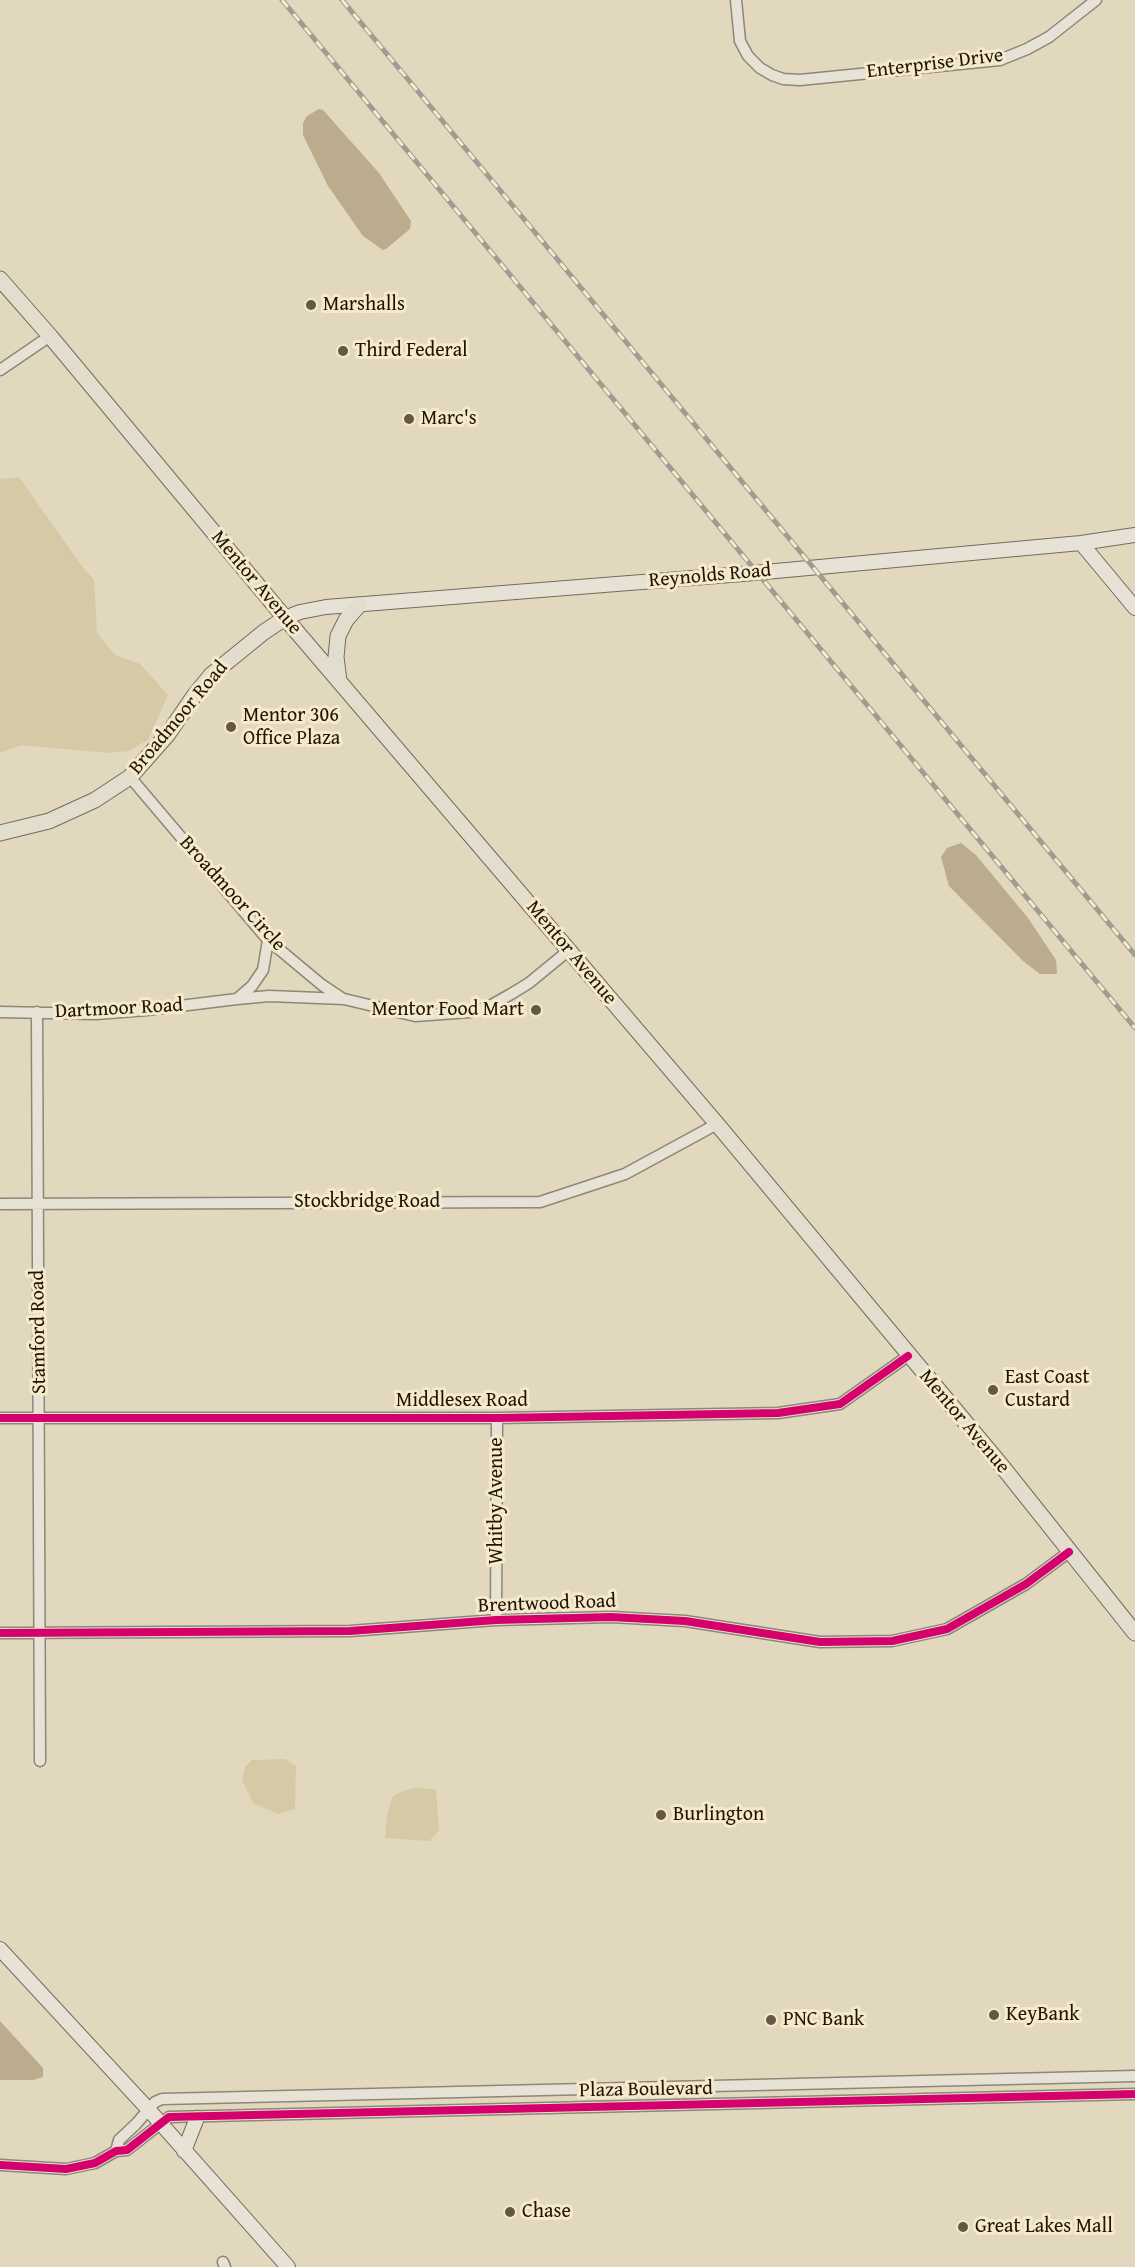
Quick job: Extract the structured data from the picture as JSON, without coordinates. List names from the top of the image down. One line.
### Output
{"streets":{"main road":["Reynolds Road","Mentor Avenue","Broadmoor Road"],"street":["Enterprise Drive","Broadmoor Circle","Dartmoor Road","Stockbridge Road","Stamford Road","Middlesex Road","Whitby Avenue","Brentwood Road","Plaza Boulevard"]},"crossings":[["Reynolds Road","Mentor Avenue"],["Reynolds Road","Broadmoor Road"],["Mentor Avenue","Broadmoor Road"],["Mentor Avenue","Dartmoor Road"],["Mentor Avenue","Stockbridge Road"],["Mentor Avenue","Middlesex Road"],["Mentor Avenue","Brentwood Road"],["Broadmoor Road","Broadmoor Circle"],["Broadmoor Circle","Dartmoor Road"],["Dartmoor Road","Stamford Road"],["Stockbridge Road","Stamford Road"],["Stamford Road","Middlesex Road"],["Stamford Road","Brentwood Road"],["Middlesex Road","Whitby Avenue"],["Whitby Avenue","Brentwood Road"]],"places":["Marshalls","Third Federal","Marc's","Mentor 306 Office Plaza","Mentor Food Mart","East Coast Custard","Burlington","KeyBank","PNC Bank","Chase","Great Lakes Mall"]}
